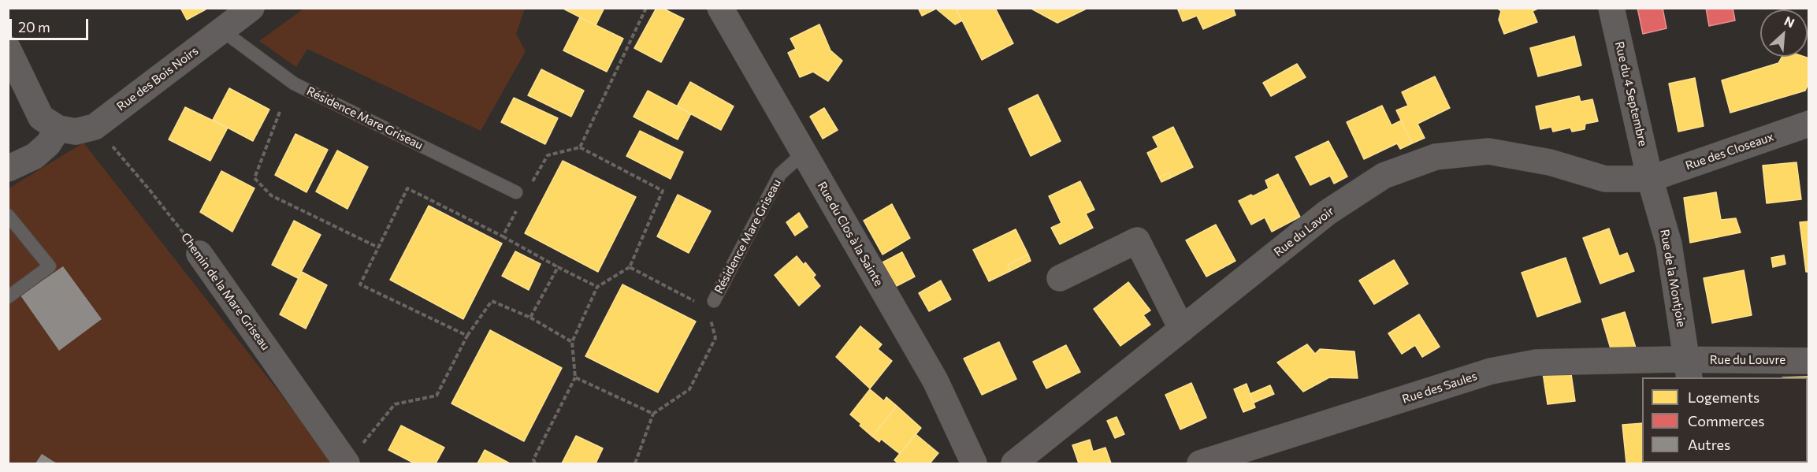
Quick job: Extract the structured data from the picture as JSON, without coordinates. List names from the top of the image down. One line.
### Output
{"streets":{"street":["Rue des Bois Noirs","Rue du 4 Septembre","Rue des Closeaux","Rue du Lavoir","Rue du Clos à la Sainte","Rue de la Montjoie","Chemin de la Mare Griseau","Rue du Louvre","Rue des Saules"],"lane":["Résidence Mare Griseau"]},"crossings":[["Rue des Bois Noirs","Résidence Mare Griseau"],["Rue des Bois Noirs","Chemin de la Mare Griseau"],["Rue du 4 Septembre","Rue des Closeaux"],["Rue du 4 Septembre","Rue du Lavoir"],["Rue du 4 Septembre","Rue de la Montjoie"],["Résidence Mare Griseau","Rue du Clos à la Sainte"],["Rue des Closeaux","Rue du Lavoir"],["Rue des Closeaux","Rue de la Montjoie"],["Rue du Lavoir","Rue de la Montjoie"],["Rue de la Montjoie","Rue du Louvre"],["Rue de la Montjoie","Rue des Saules"],["Rue du Louvre","Rue des Saules"]],"legend":["Logements","Commerces","Autres"],"scale_bar":"20 m","north":"top right"}
